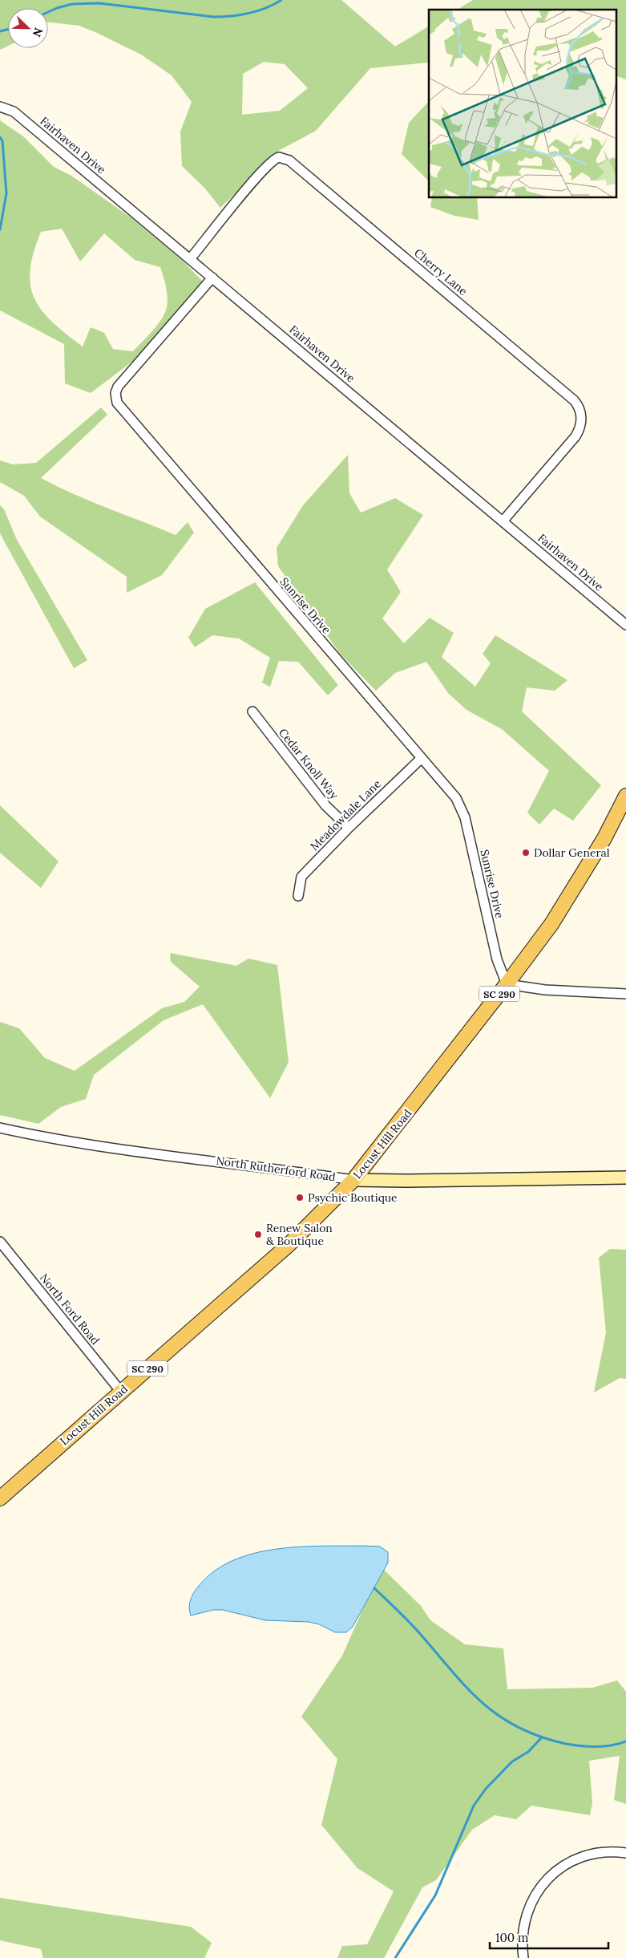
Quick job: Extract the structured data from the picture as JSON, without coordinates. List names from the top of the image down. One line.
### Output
{"streets":{"main road":["SC 290","Locust Hill Road"],"street":["Fairhaven Drive","Cherry Lane","Sunrise Drive","Cedar Knoll Way","Meadowdale Lane","North Rutherford Road","North Ford Road"]},"crossings":[["Fairhaven Drive","Cherry Lane"],["Fairhaven Drive","Sunrise Drive"],["Sunrise Drive","Meadowdale Lane"],["Sunrise Drive","Locust Hill Road"],["Cedar Knoll Way","Meadowdale Lane"],["Locust Hill Road","North Rutherford Road"],["Locust Hill Road","North Ford Road"]],"places":["Dollar General","Psychic Boutique","Renew Salon & Boutique"],"scale_bar":"100 m","north":"bottom right"}
